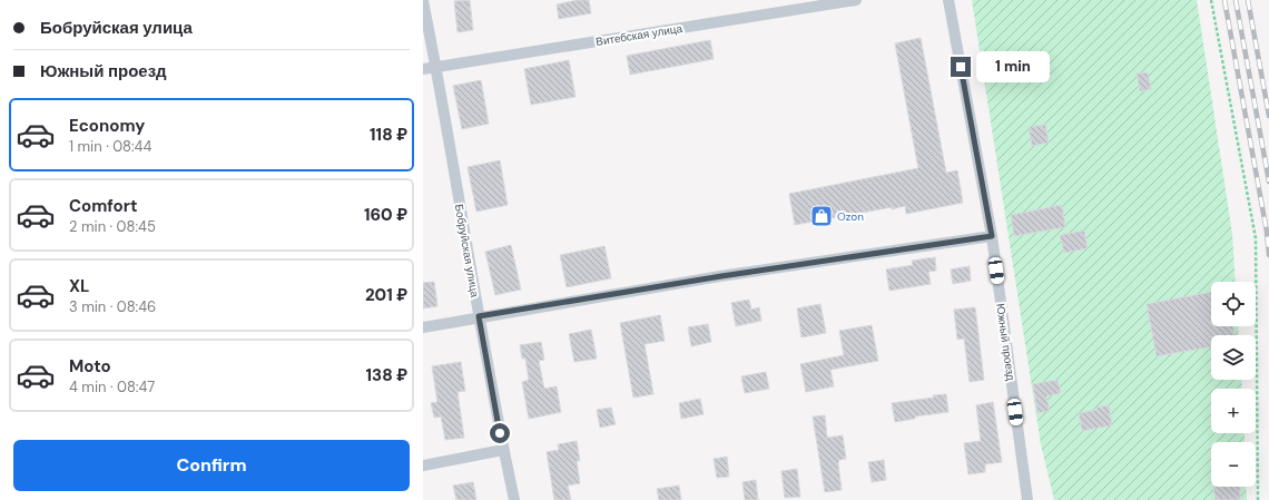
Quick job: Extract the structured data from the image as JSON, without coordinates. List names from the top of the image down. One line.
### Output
{"streets":{"street":["Витебская улица","Бобруйская улица","Южный проезд"]},"crossings":[["Витебская улица","Бобруйская улица"]],"places":{"shop":["Ozon"]},"page":{"banner":["Бобруйская улица","Южный проезд"],"bubble":"1 min","list":[{"name":"Economy","note":"1 min · 08:44","value":"118 ₽"},{"name":"Comfort","note":"2 min · 08:45","value":"160 ₽"},{"name":"XL","note":"3 min · 08:46","value":"201 ₽"},{"name":"Moto","note":"4 min · 08:47","value":"138 ₽"}],"map_buttons":["+","−"],"buttons":"Confirm"}}
